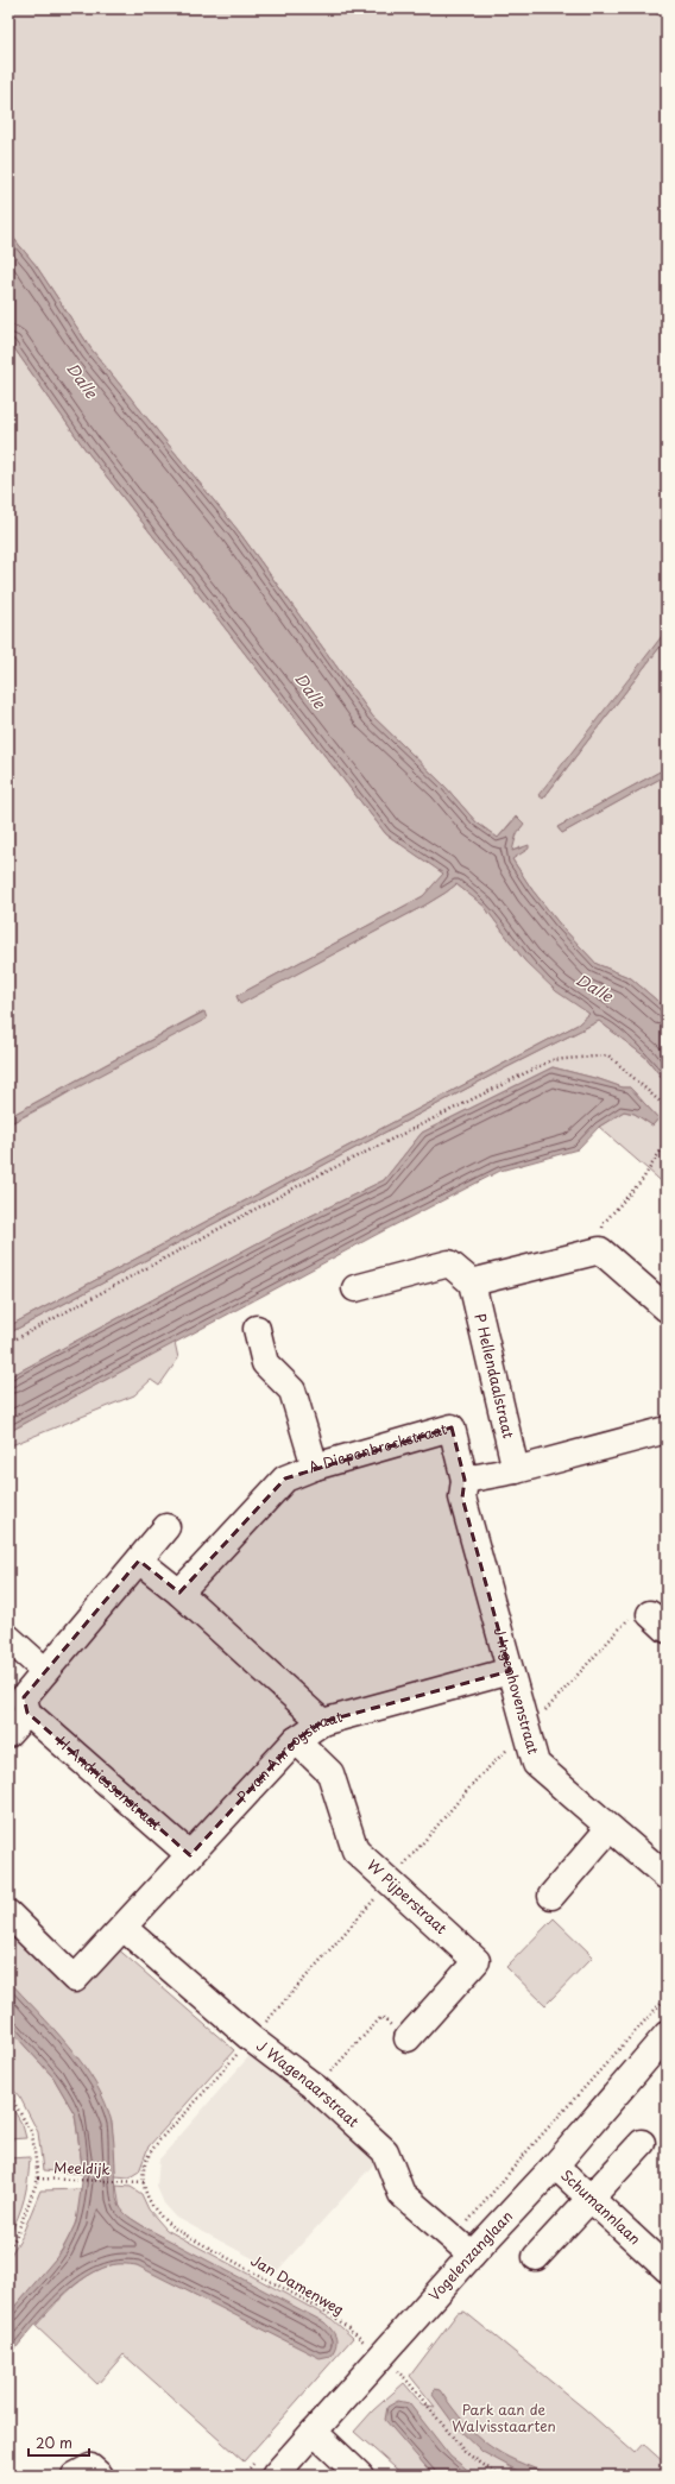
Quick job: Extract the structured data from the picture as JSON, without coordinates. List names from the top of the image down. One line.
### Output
{"streets":{"street":["P Hellendaalstraat","A Diepenbrockstraat","J Ingenhovenstraat","P van Anrooystraat","H Andriessenstraat","W Pijperstraat","J Wagenaarstraat","Schumannlaan","Vogelenzanglaan"],"path":["Meeldijk","Jan Damenweg"]},"crossings":[["A Diepenbrockstraat","J Ingenhovenstraat"],["J Ingenhovenstraat","P van Anrooystraat"],["P van Anrooystraat","H Andriessenstraat"],["P van Anrooystraat","W Pijperstraat"],["P van Anrooystraat","J Wagenaarstraat"],["J Wagenaarstraat","Vogelenzanglaan"],["Meeldijk","Jan Damenweg"],["Schumannlaan","Vogelenzanglaan"],["Vogelenzanglaan","Jan Damenweg"]],"water":["Dalle"],"parks":["Park aan de Walvisstaarten"],"scale_bar":"20 m"}
